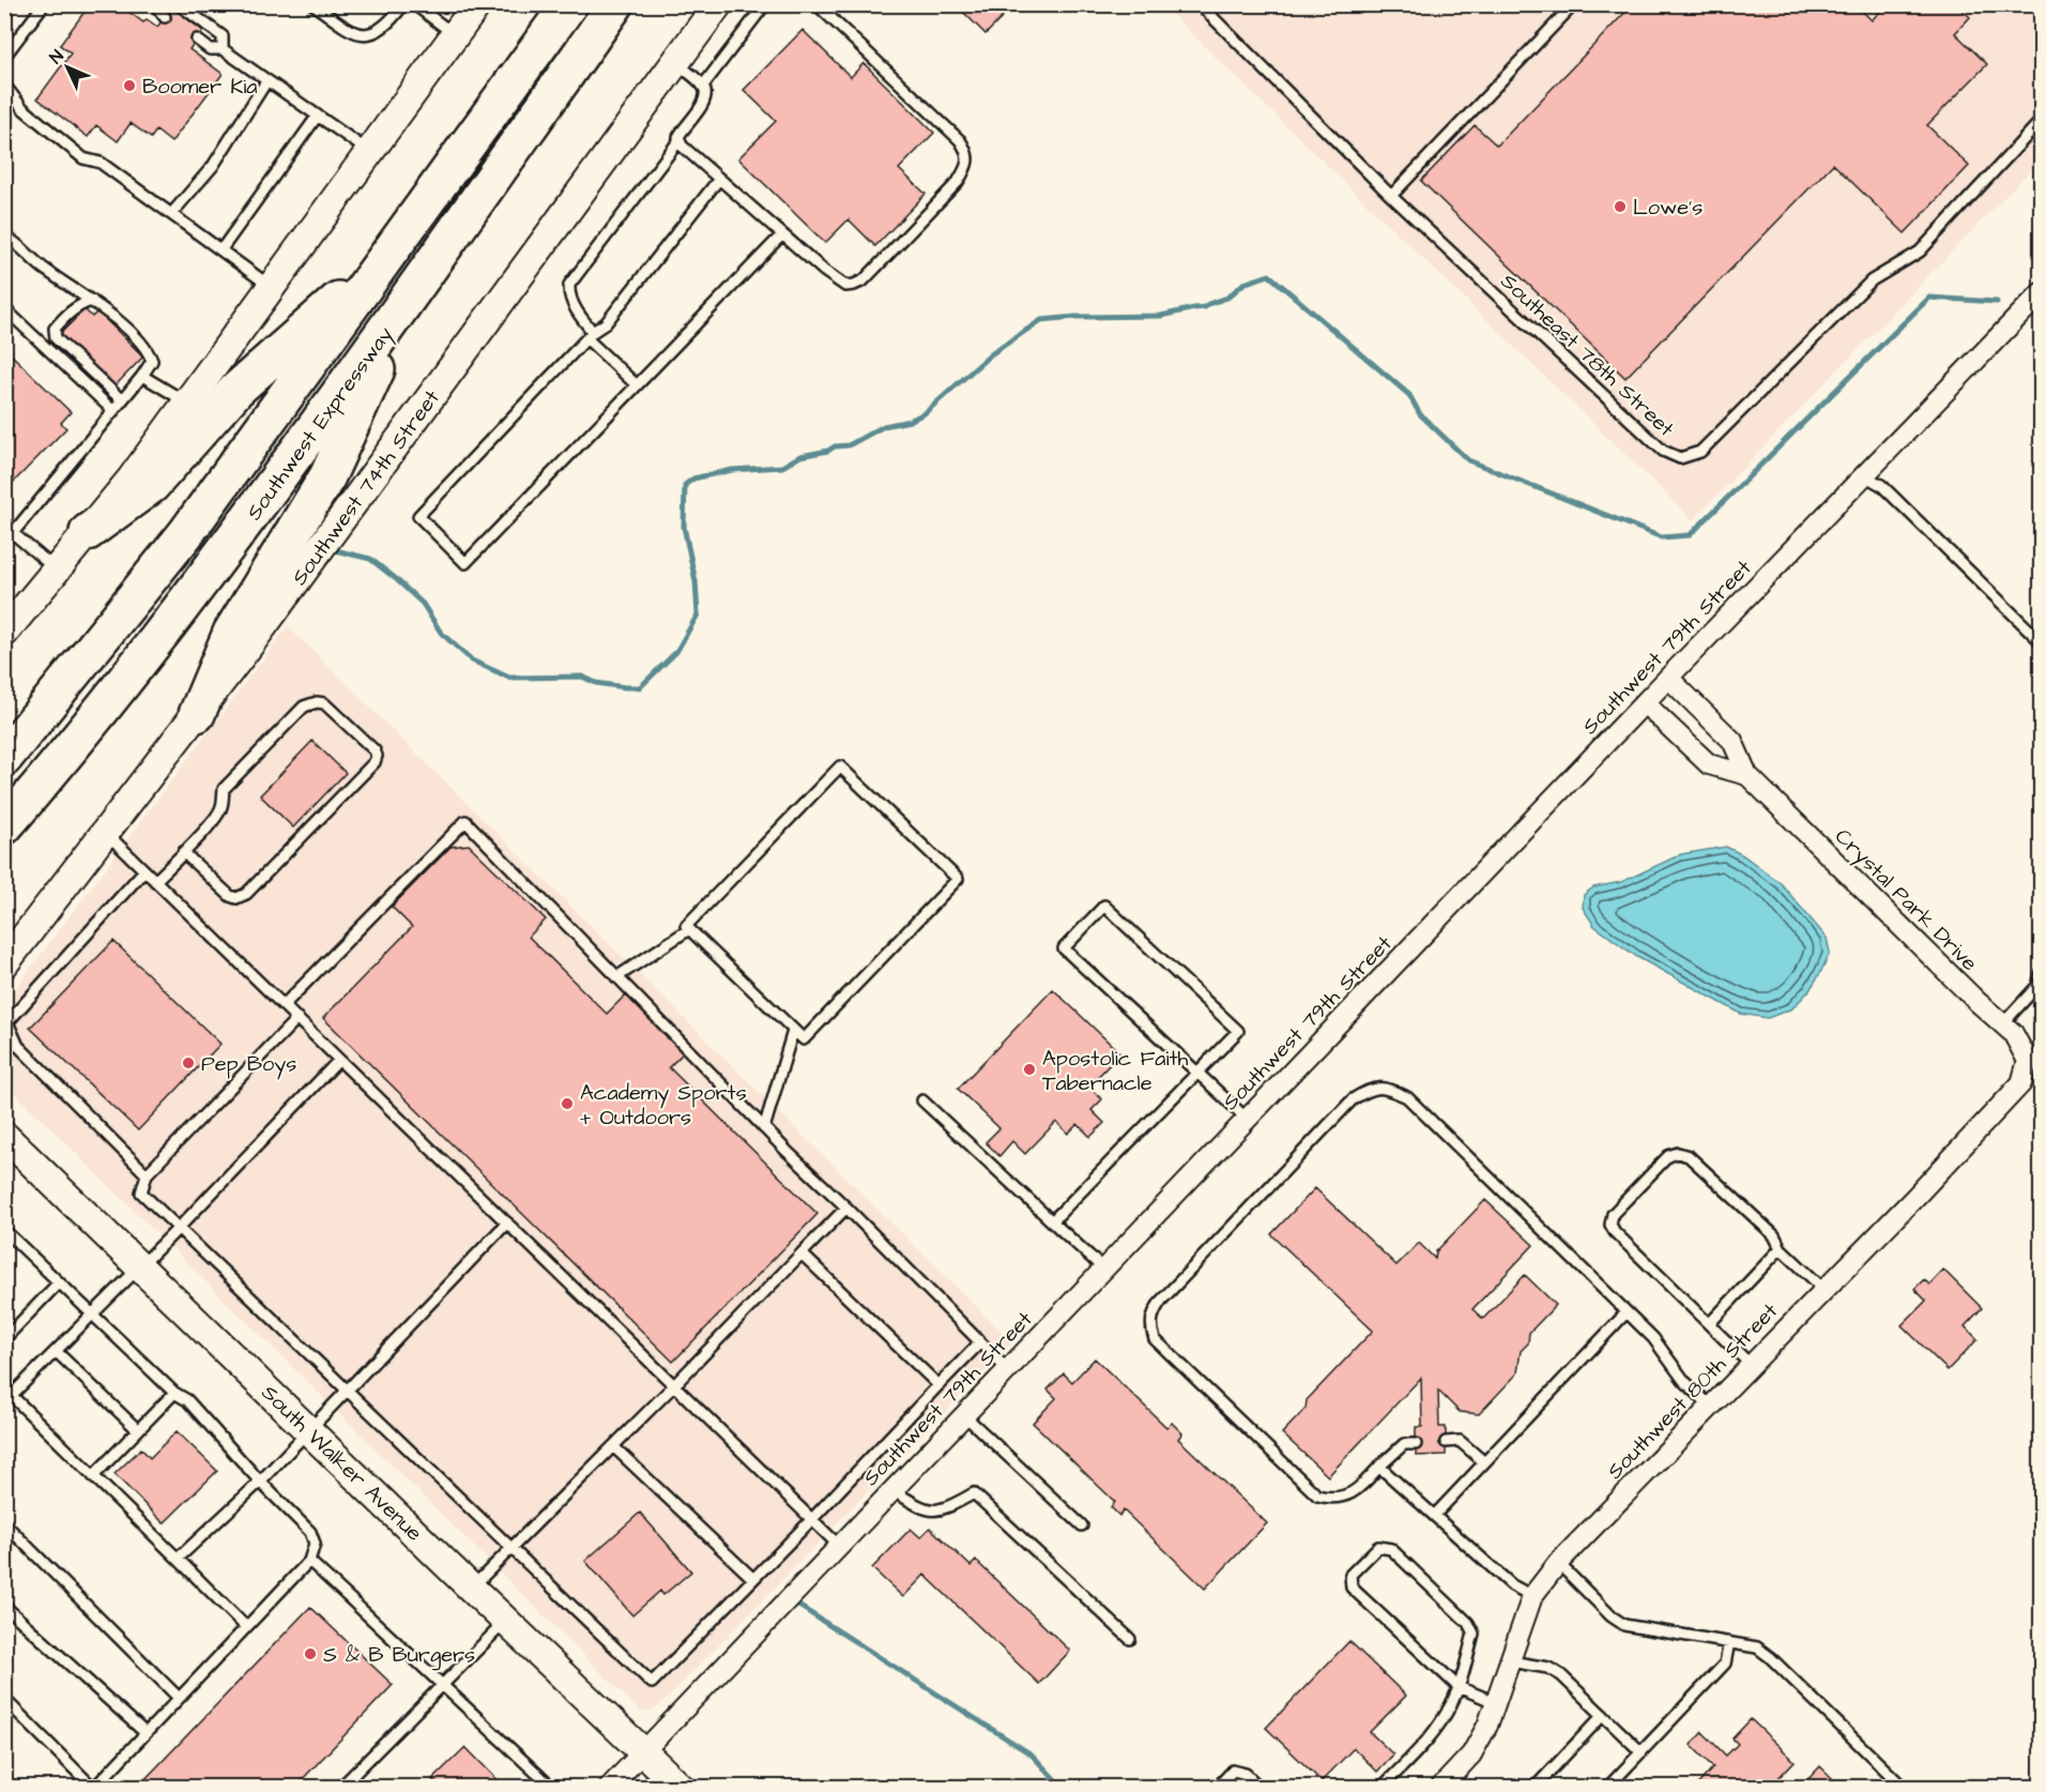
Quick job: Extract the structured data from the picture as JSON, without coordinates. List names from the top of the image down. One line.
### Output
{"streets":{"highway":["Southwest Expressway"],"main road":["Southwest 74th Street","South Walker Avenue"],"street":["Southwest 79th Street","Crystal Park Drive","Southwest 80th Street"],"lane":["Southeast 78th Street"]},"crossings":[["Southwest 79th Street","Crystal Park Drive"],["Southwest 79th Street","South Walker Avenue"],["Crystal Park Drive","Southwest 80th Street"]],"places":["Boomer Kia","Lowe's","Pep Boys","Apostolic Faith Tabernacle","Academy Sports + Outdoors","S & B Burgers"],"north":"top left"}
